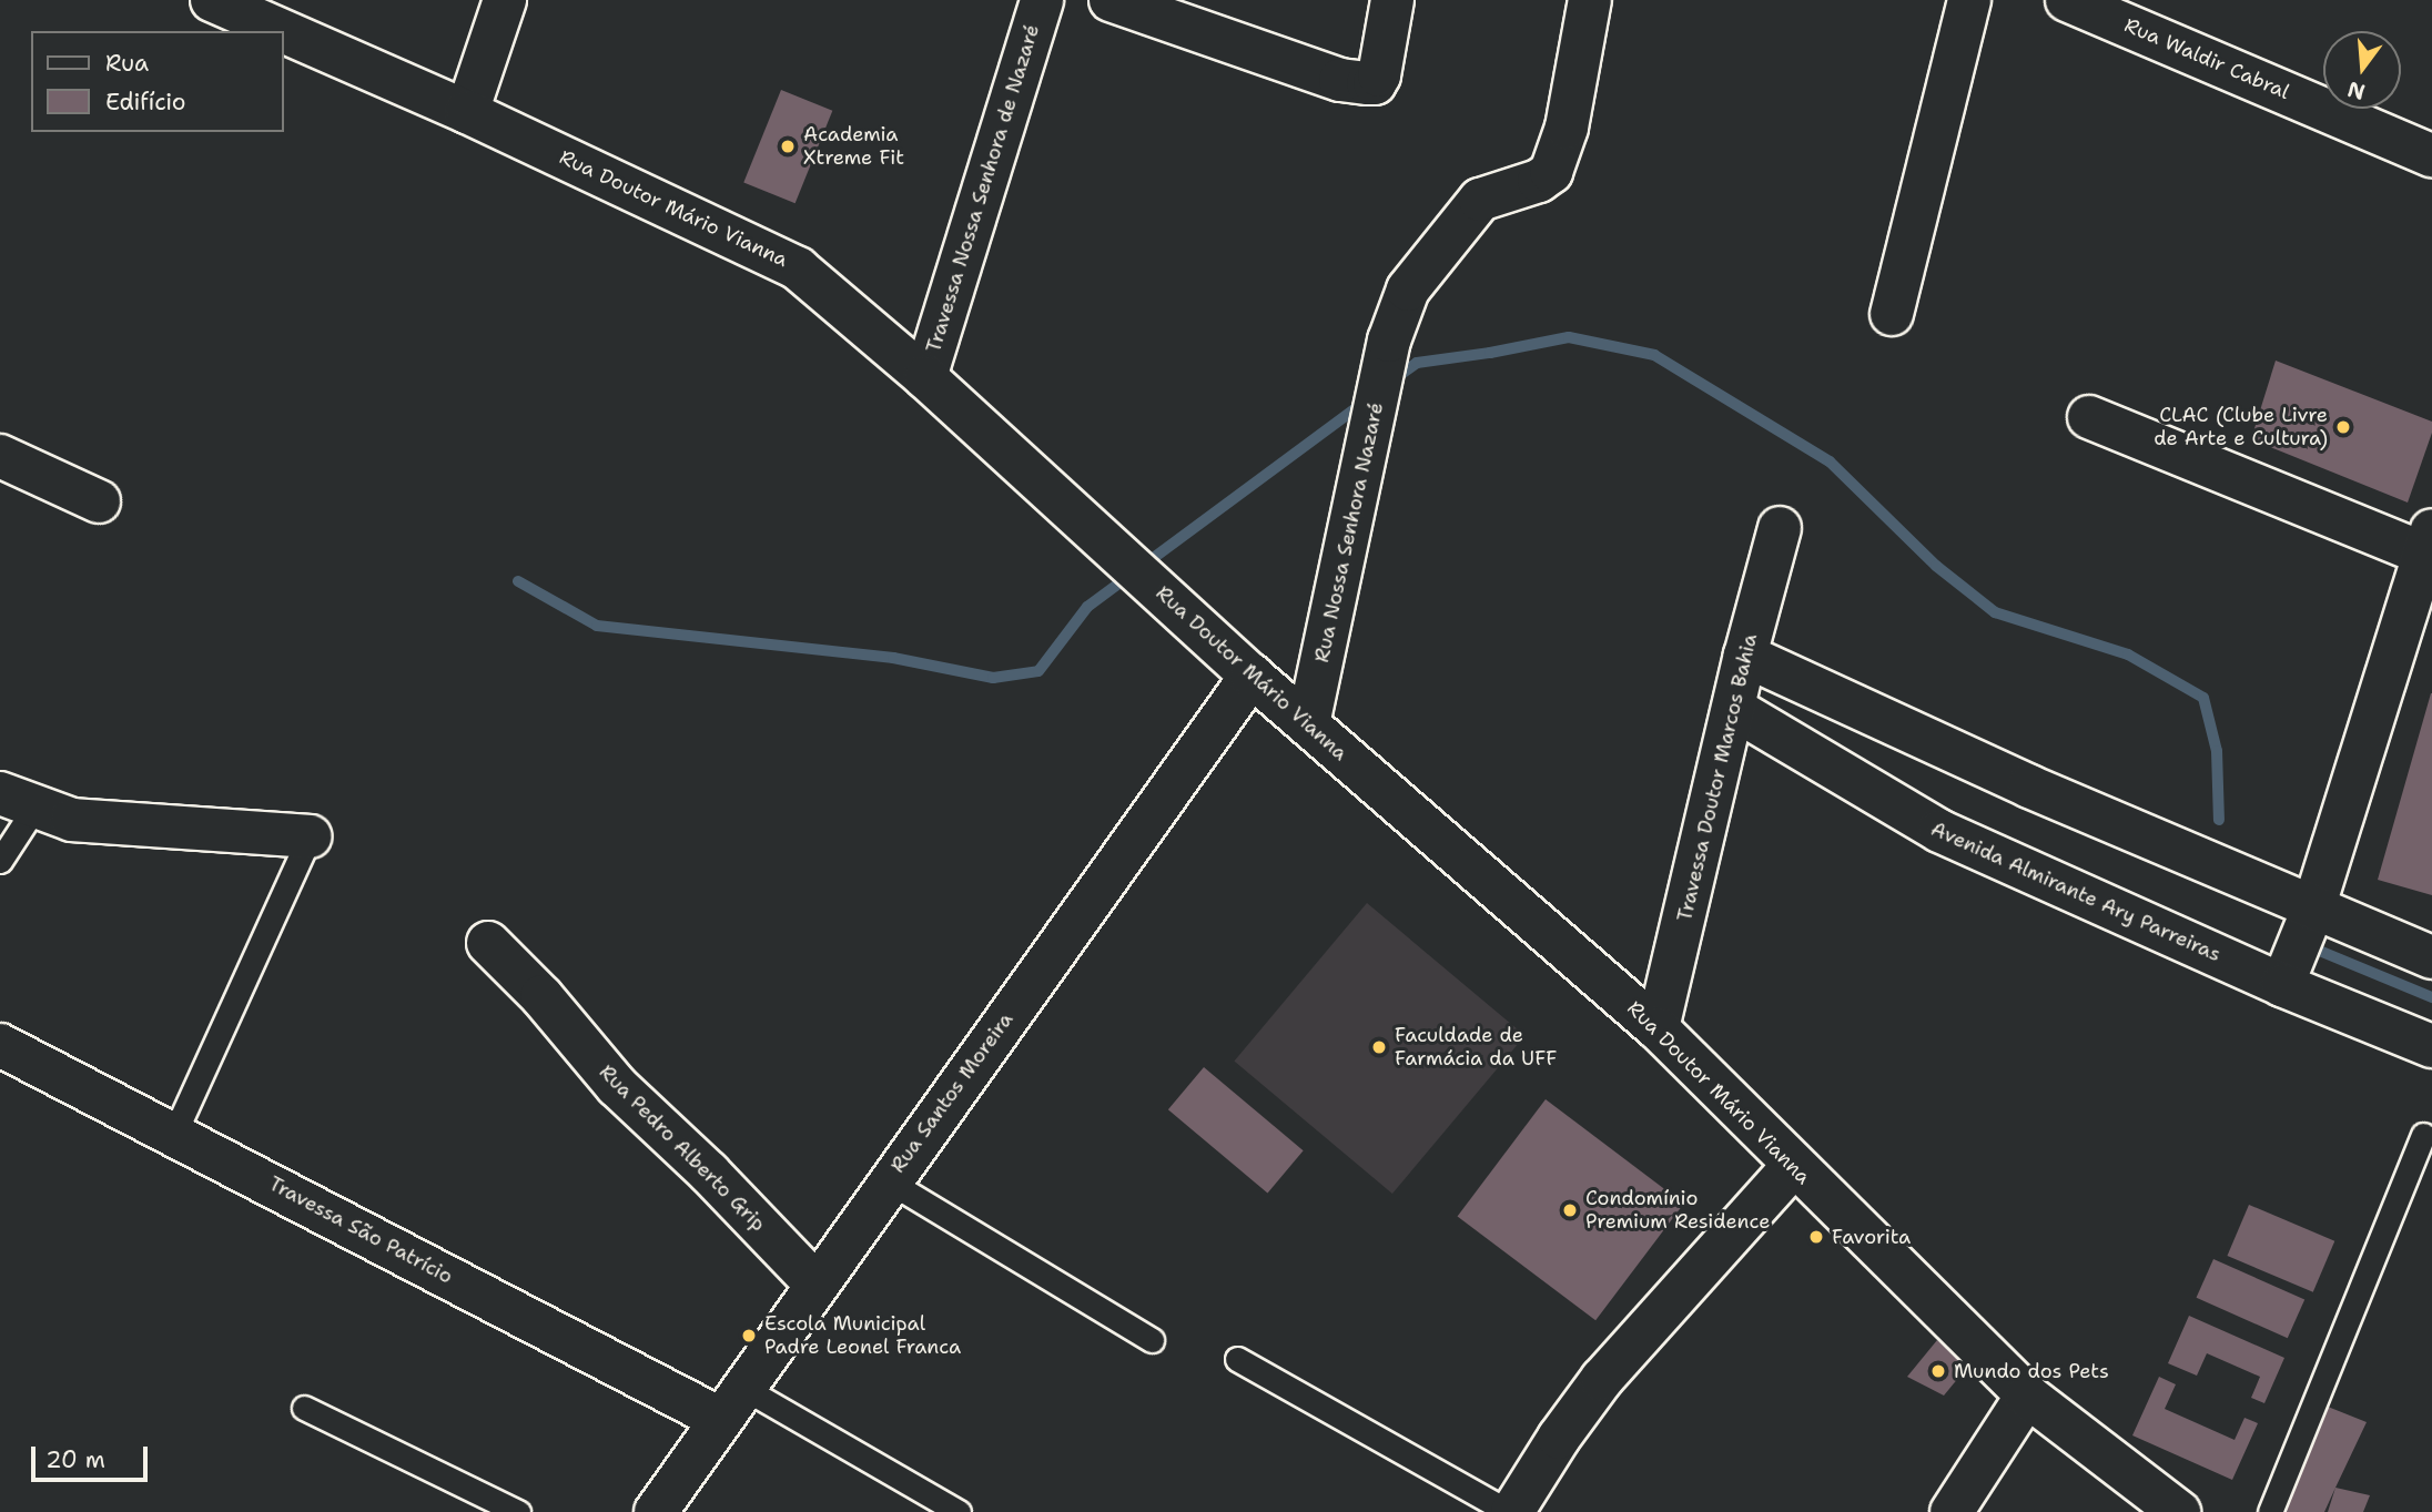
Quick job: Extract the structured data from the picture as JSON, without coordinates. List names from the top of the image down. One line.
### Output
{"streets":{"street":["Rua Waldir Cabral","Travessa Nossa Senhora de Nazaré","Rua Doutor Mário Vianna","Rua Nossa Senhora Nazaré","Travessa Doutor Marcos Bahia","Avenida Almirante Ary Parreiras","Rua Santos Moreira","Rua Pedro Alberto Grip","Travessa São Patrício"]},"crossings":[["Travessa Nossa Senhora de Nazaré","Rua Doutor Mário Vianna"],["Rua Doutor Mário Vianna","Rua Nossa Senhora Nazaré"],["Rua Doutor Mário Vianna","Travessa Doutor Marcos Bahia"],["Rua Doutor Mário Vianna","Rua Santos Moreira"],["Travessa Doutor Marcos Bahia","Avenida Almirante Ary Parreiras"],["Rua Santos Moreira","Rua Pedro Alberto Grip"],["Rua Santos Moreira","Travessa São Patrício"]],"places":["Academia Xtreme Fit","CLAC (Clube Livre de Arte e Cultura)","Faculdade de Farmácia da UFF","Condomínio Premium Residence","Favorita","Escola Municipal Padre Leonel Franca","Mundo dos Pets"],"legend":["Rua","Edifício"],"scale_bar":"20 m","north":"bottom"}
